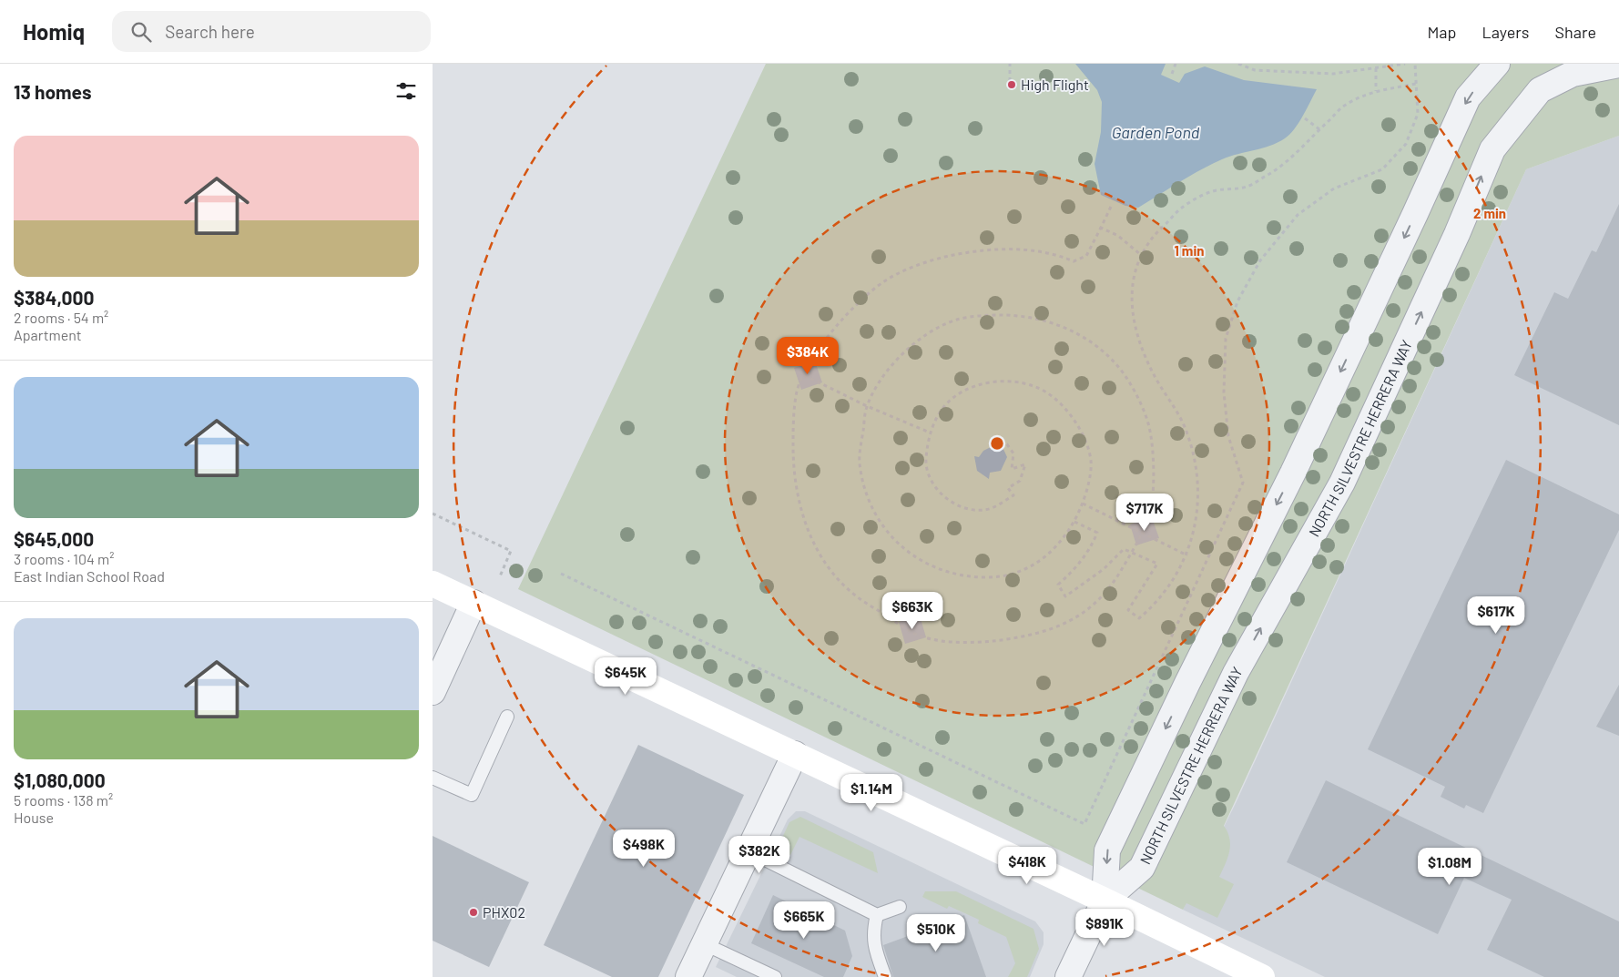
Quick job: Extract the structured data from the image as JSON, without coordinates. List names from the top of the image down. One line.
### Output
{"streets":{"street":["NORTH SILVESTRE HERRERA WAY"]},"water":["Garden Pond"],"places":["High Flight","PHX02"],"page":{"header":"Homiq","search":"Search here","nav":["Map","Layers","Share"],"heading":"13 homes","list":[{"name":"$384,000","note":"2 rooms · 54 m² · Apartment"},{"name":"$645,000","note":"3 rooms · 104 m² · East Indian School Road"},{"name":"$1,080,000","note":"5 rooms · 138 m² · House"}],"price":["$384K","$717K","$663K","$617K","$645K","$1.14M","$498K","$382K","$418K","$1.08M","$665K","$891K","$510K"]},"rings":["2 min","1 min"]}
